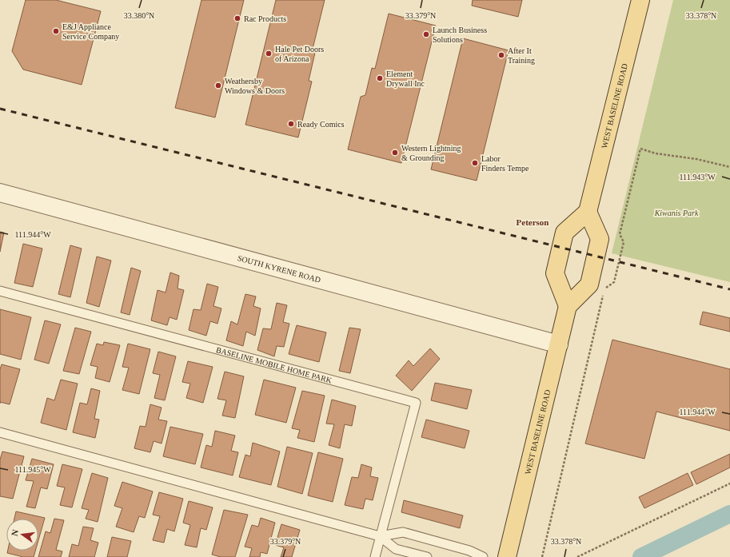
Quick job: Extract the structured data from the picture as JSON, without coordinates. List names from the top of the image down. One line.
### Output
{"streets":{"main road":["WEST BASELINE ROAD"],"street":["SOUTH KYRENE ROAD"],"lane":["BASELINE MOBILE HOME PARK"]},"crossings":[["WEST BASELINE ROAD","SOUTH KYRENE ROAD"]],"districts":["Peterson"],"parks":["Kiwanis Park"],"places":["Rac Products","E&J Appliance Service Company","Launch Business Solutions","Hale Pet Doors of Arizona","After It Training","Element Drywall Inc","Weathersby Windows & Doors","Ready Comics","Western Lightning & Grounding","Labor Finders Tempe"],"north":"left","coordinates":["33.380°N","33.379°N","33.378°N","111.943°W","111.944°W","111.945°W"]}
